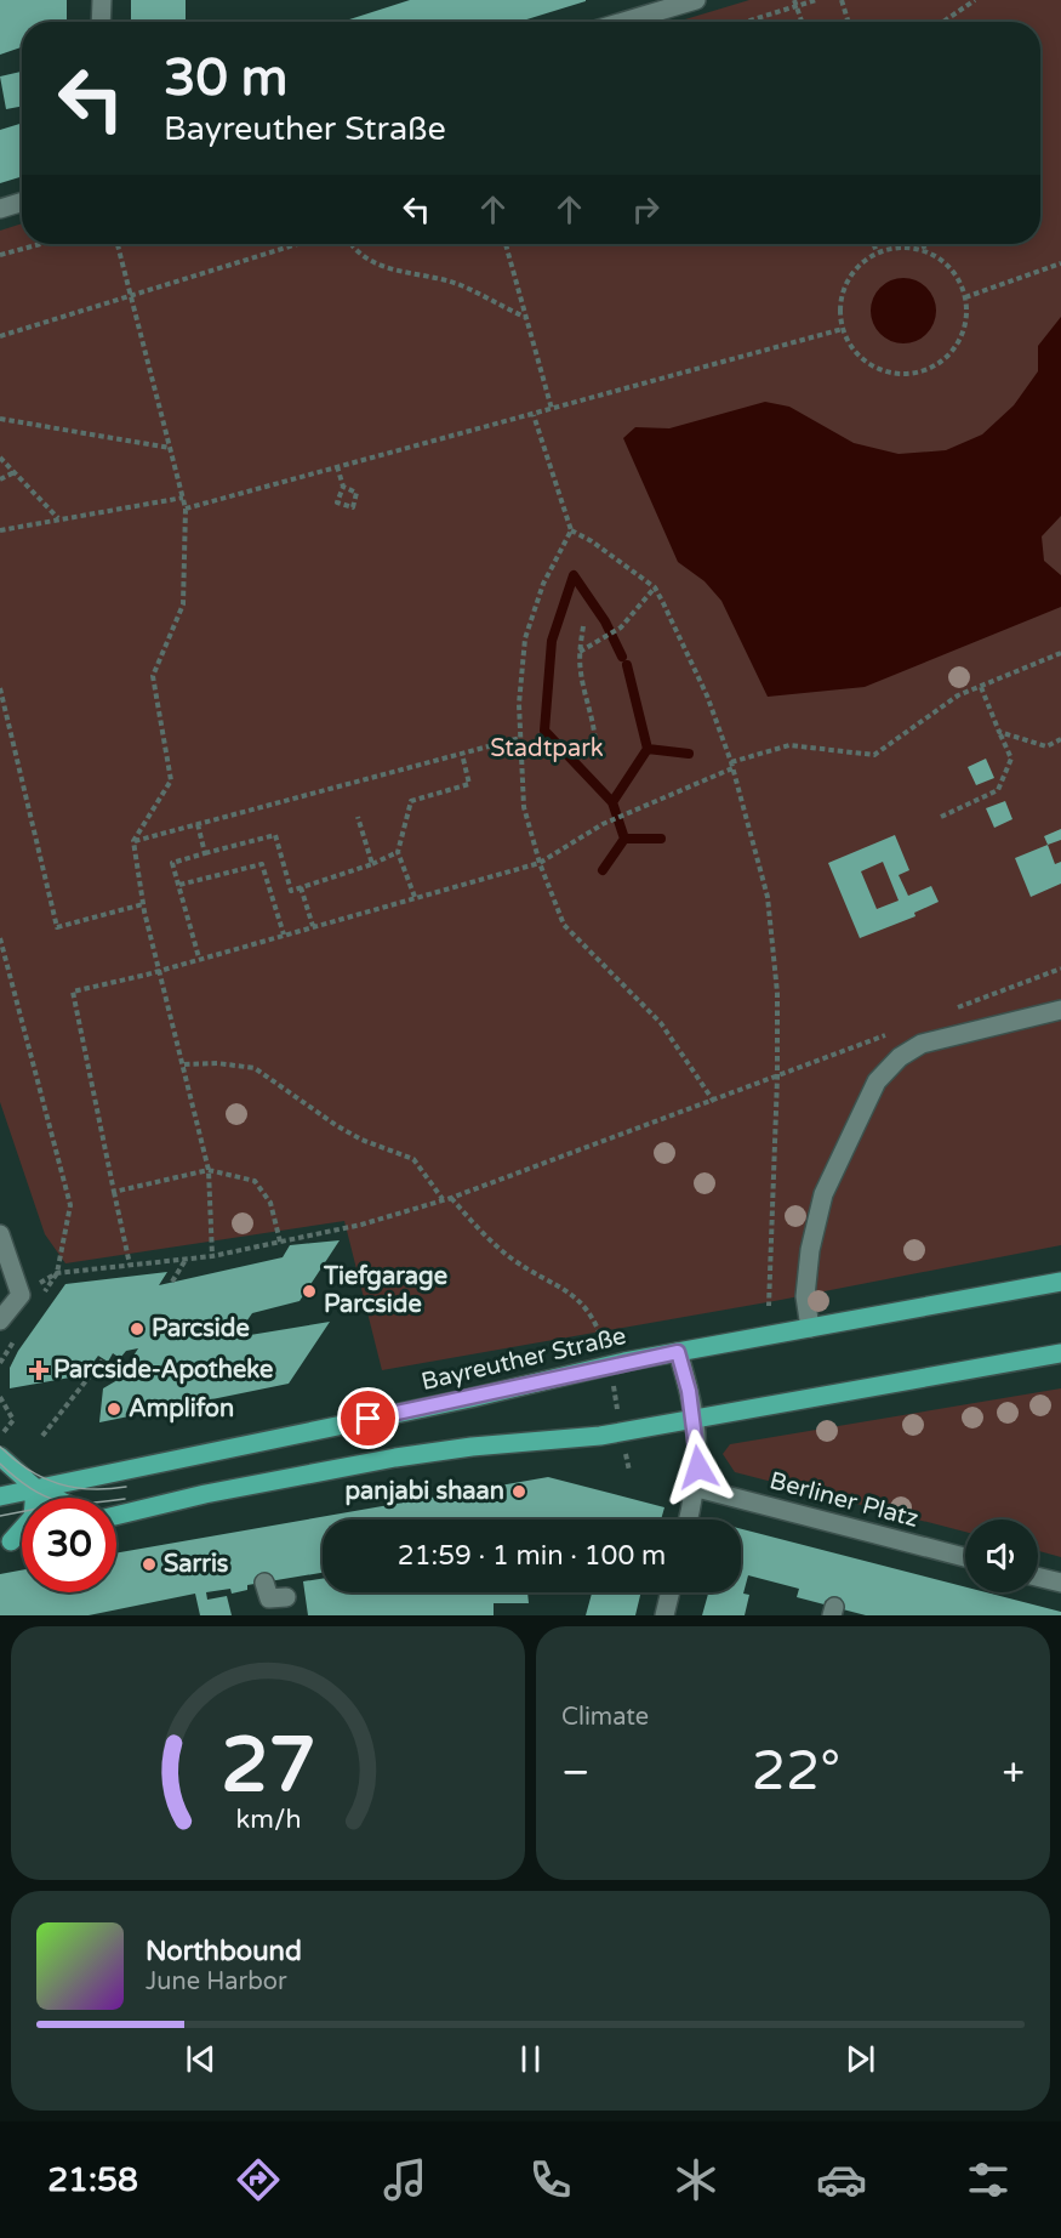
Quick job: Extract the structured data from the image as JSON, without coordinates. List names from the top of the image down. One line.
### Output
{"streets":{"main road":["Bayreuther Straße"],"street":["Berliner Platz"]},"parks":["Stadtpark"],"places":{"other":["Tiefgarage Parcside","Parcside","Amplifon","panjabi shaan","Sarris"],"health":["Parcside-Apotheke"]},"page":{"turn":["30 m","Bayreuther Straße"],"limit":"30","trip":"21:59 · 1 min · 100 m","tile":"Climate","heat":["−","22°","+"],"song":["Northbound","June Harbor"],"tabs":"21:58","gauge":["27","km/h"]}}
